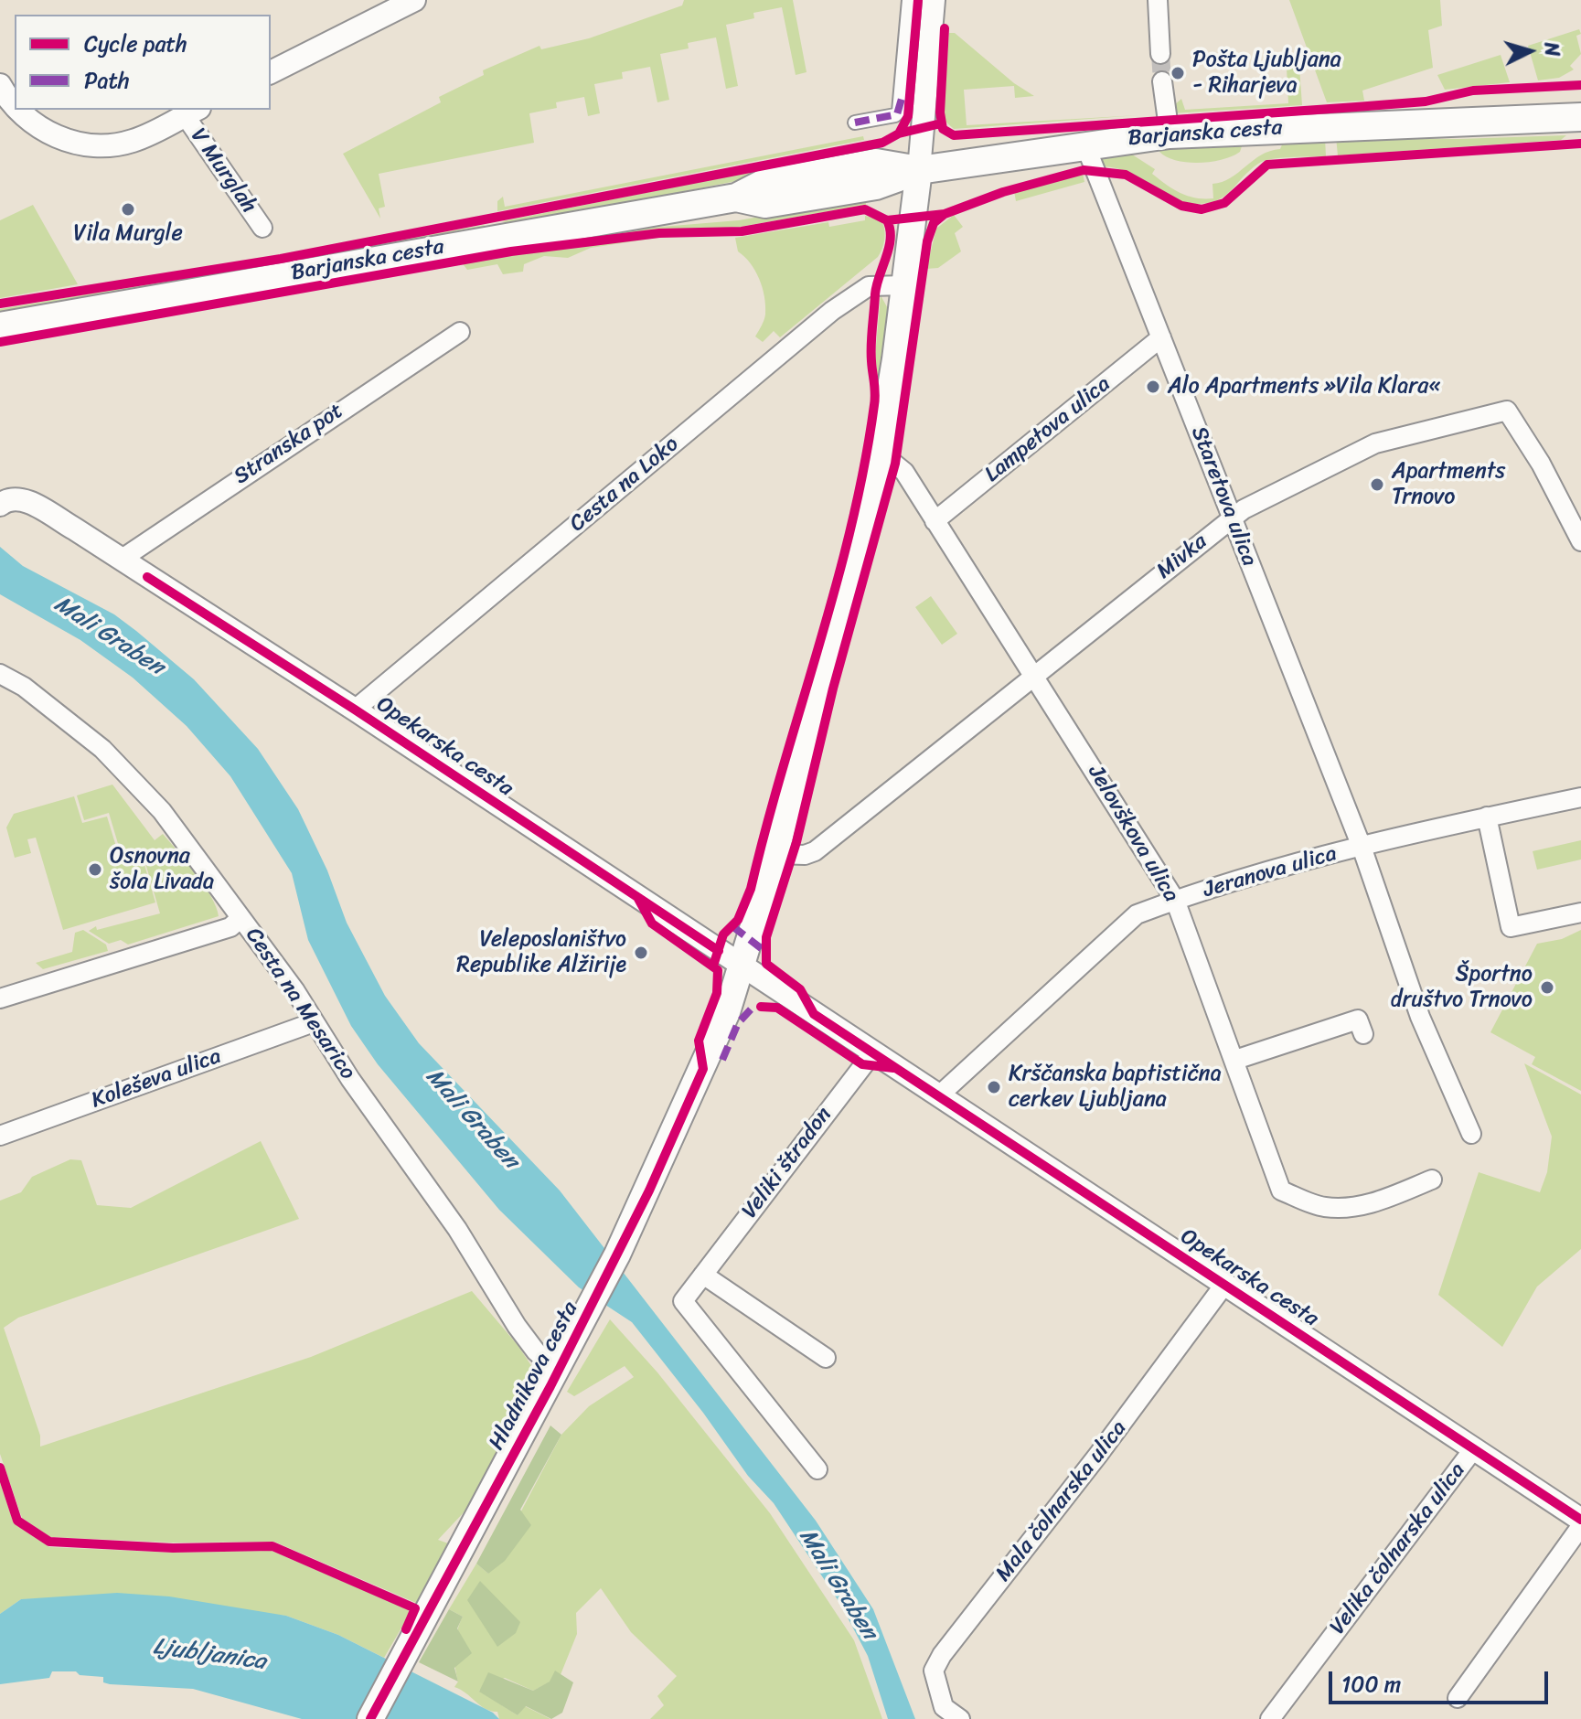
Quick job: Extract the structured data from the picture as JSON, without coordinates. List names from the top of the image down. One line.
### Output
{"streets":{"main road":["Barjanska cesta","Hladnikova cesta"],"street":["V Murglah","Lampetova ulica","Stranska pot","Cesta na Loko","Staretova ulica","Mivka","Opekarska cesta","Jelovškova ulica","Jeranova ulica","Cesta na Mesarico","Koleševa ulica","Veliki štradon","Mala čolnarska ulica","Velika čolnarska ulica"]},"crossings":[["Barjanska cesta","Staretova ulica"],["Barjanska cesta","Hladnikova cesta"],["Lampetova ulica","Staretova ulica"],["Lampetova ulica","Jelovškova ulica"],["Stranska pot","Opekarska cesta"],["Cesta na Loko","Opekarska cesta"],["Cesta na Loko","Hladnikova cesta"],["Staretova ulica","Mivka"],["Staretova ulica","Jeranova ulica"],["Mivka","Jelovškova ulica"],["Mivka","Hladnikova cesta"],["Opekarska cesta","Jeranova ulica"],["Opekarska cesta","Veliki štradon"],["Opekarska cesta","Hladnikova cesta"],["Opekarska cesta","Mala čolnarska ulica"],["Opekarska cesta","Velika čolnarska ulica"],["Jelovškova ulica","Jeranova ulica"],["Jelovškova ulica","Hladnikova cesta"],["Cesta na Mesarico","Koleševa ulica"],["Cesta na Mesarico","Hladnikova cesta"]],"water":["Mali Graben","Ljubljanica"],"places":["Pošta Ljubljana - Riharjeva","Vila Murgle","Alo Apartments »Vila Klara«","Apartments Trnovo","Osnovna šola Livada","Veleposlaništvo Republike Alžirije","Športno društvo Trnovo","Krščanska baptistična cerkev Ljubljana"],"legend":["Cycle path","Path"],"scale_bar":"100 m","north":"right"}
